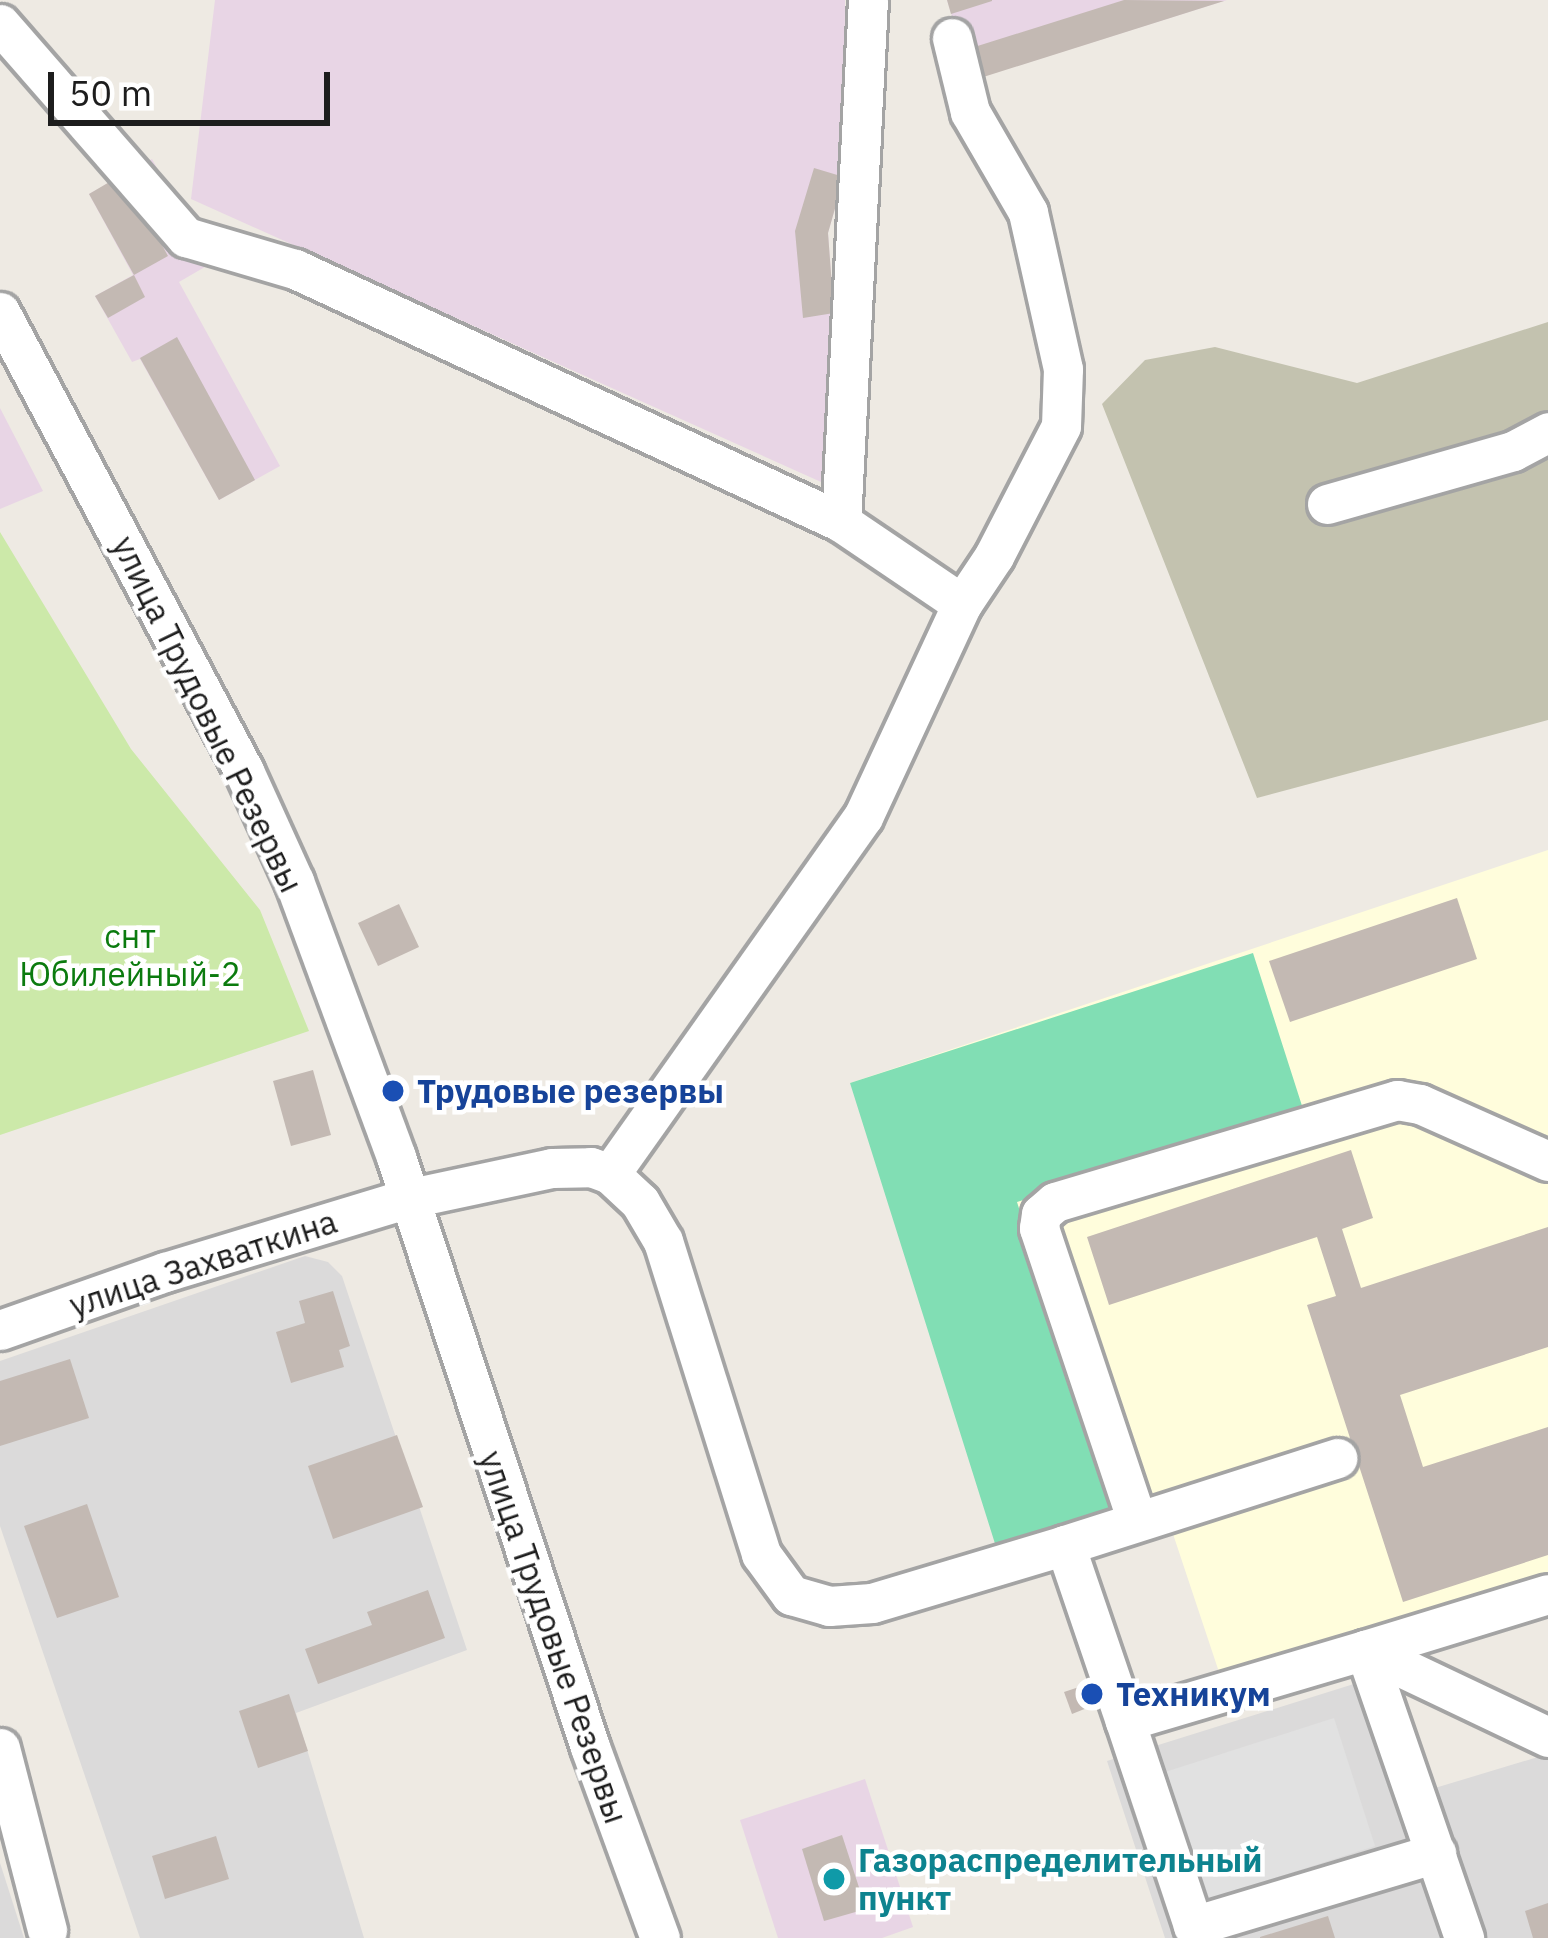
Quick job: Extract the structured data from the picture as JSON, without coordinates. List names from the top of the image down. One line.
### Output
{"streets":{"street":["улица Трудовые Резервы","улица Захваткина"]},"crossings":[["улица Трудовые Резервы","улица Захваткина"]],"parks":["снт Юбилейный-2"],"places":["Трудовые резервы","Техникум","Газораспределительный пункт"],"scale_bar":"50 m"}
